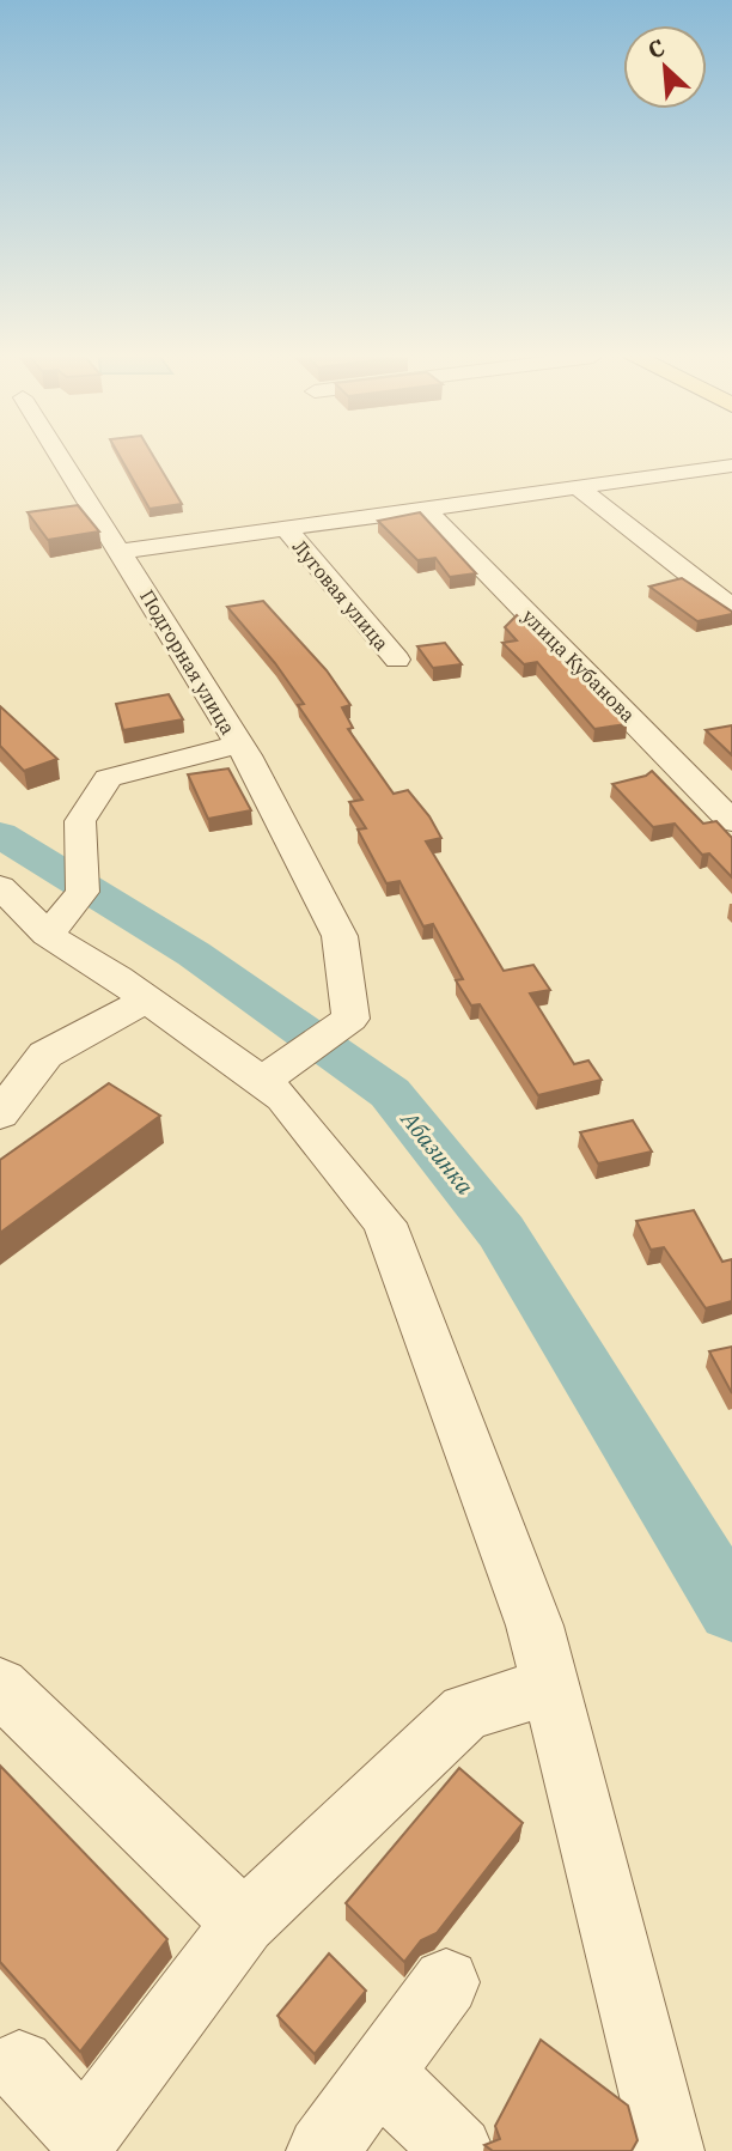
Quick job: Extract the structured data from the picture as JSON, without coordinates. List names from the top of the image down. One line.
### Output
{"streets":{"street":["Луговая улица","Подгорная улица","улица Кубанова"]},"water":["Абазинка"],"north":"top left"}
